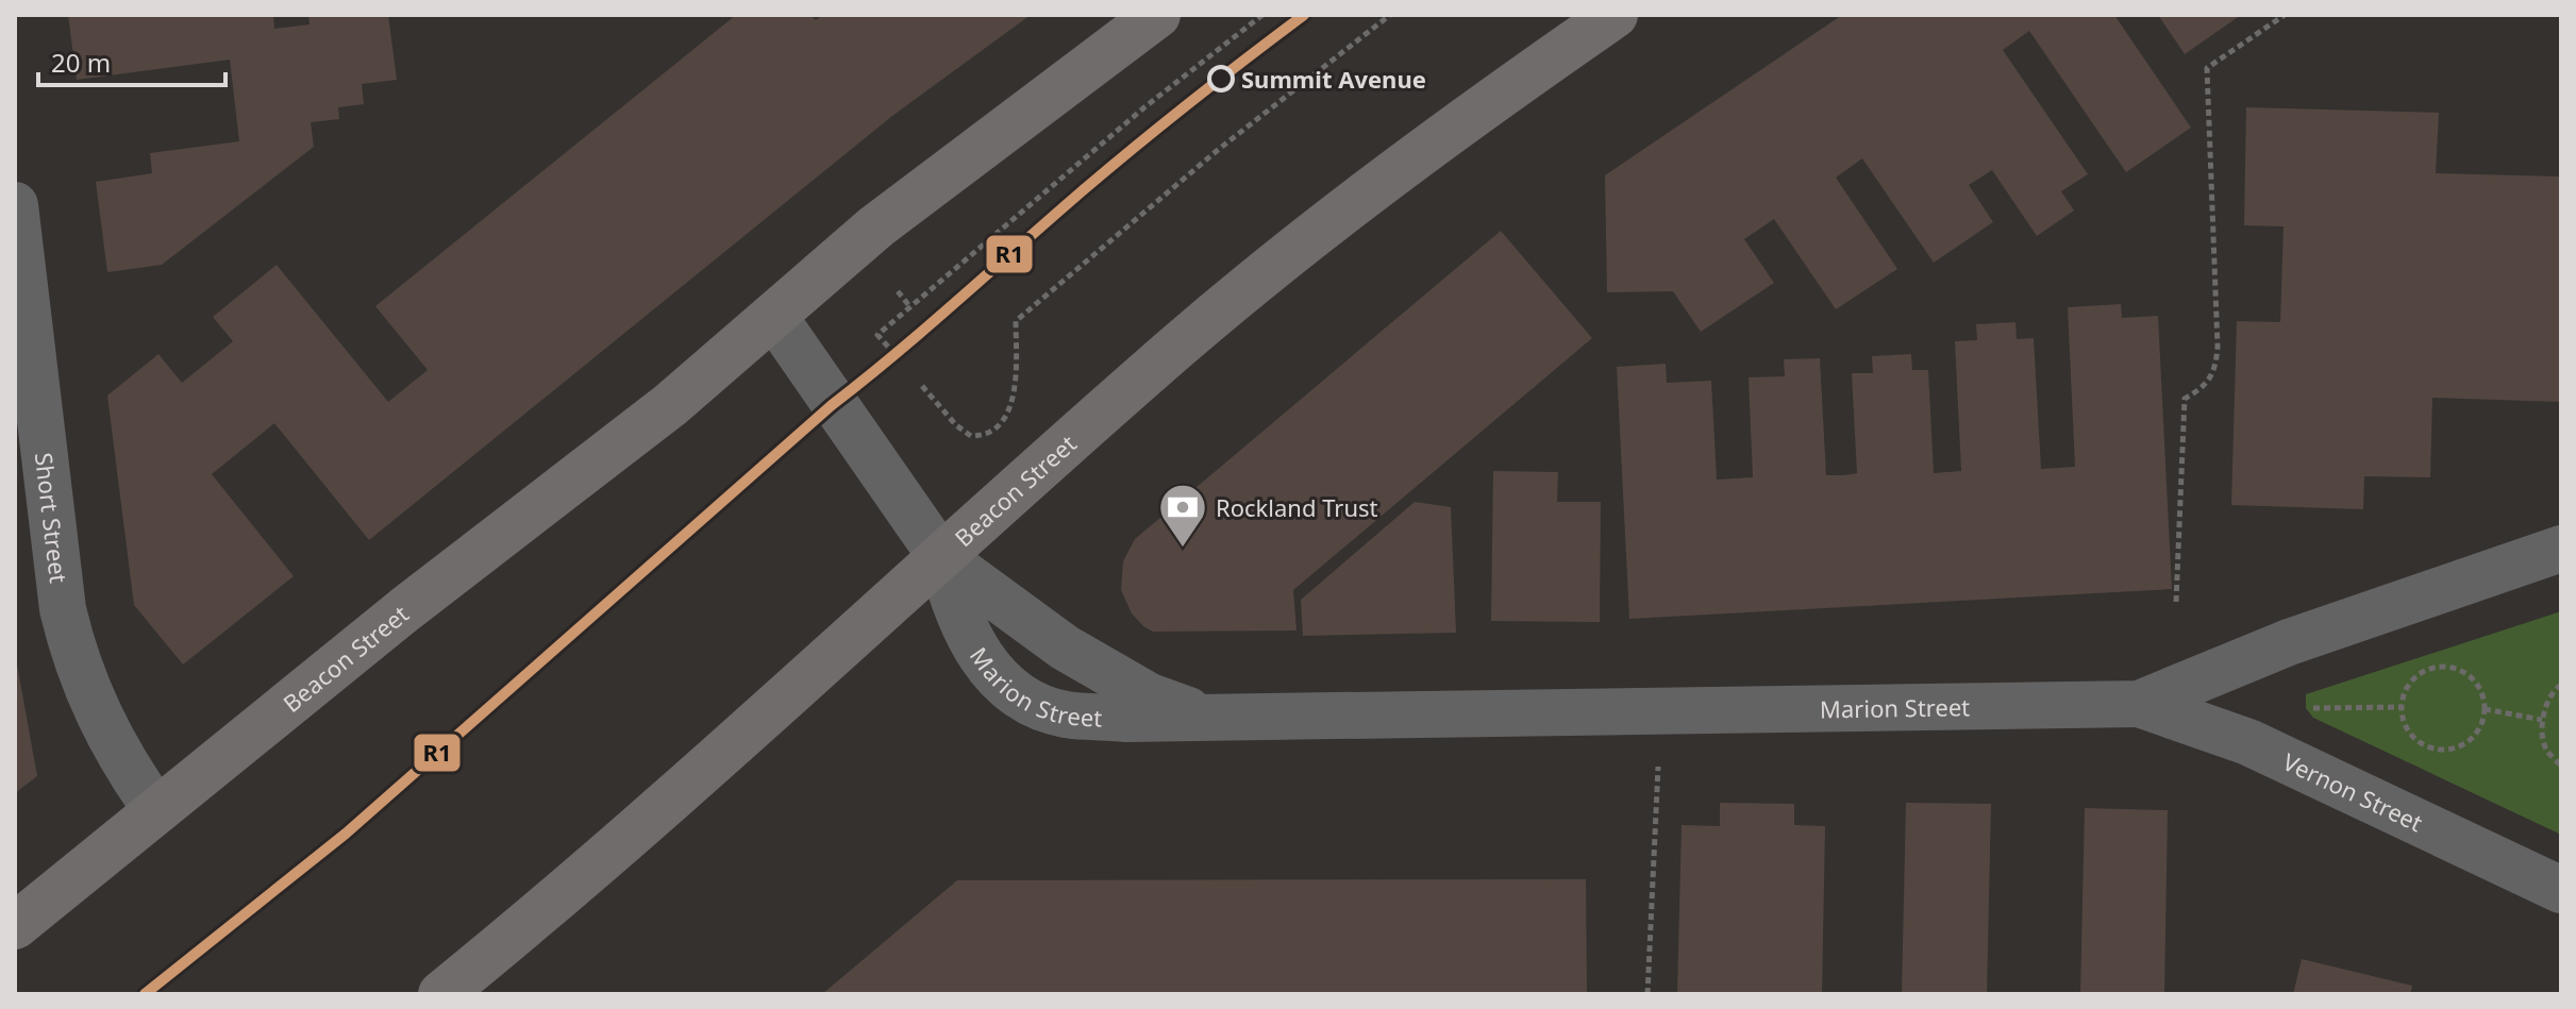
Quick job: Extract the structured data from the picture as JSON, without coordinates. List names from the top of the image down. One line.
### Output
{"streets":{"main road":["Beacon Street"],"street":["Short Street","Marion Street","Vernon Street"]},"crossings":[["Beacon Street","Short Street"],["Beacon Street","Marion Street"],["Marion Street","Vernon Street"]],"places":{"other":["Summit Avenue"],"bank":["Rockland Trust"]},"lines":["transit line R1"],"scale_bar":"20 m"}
